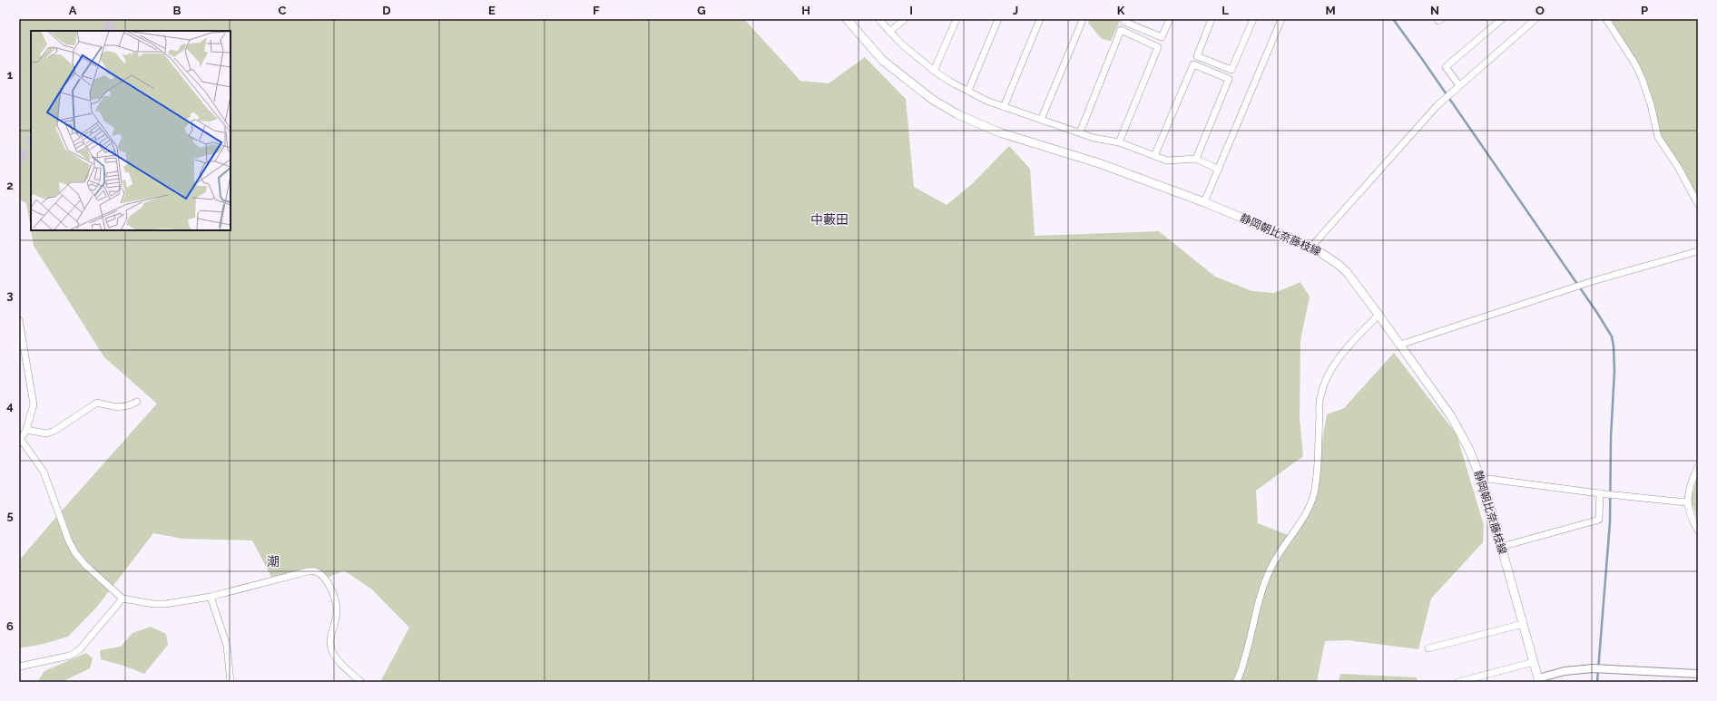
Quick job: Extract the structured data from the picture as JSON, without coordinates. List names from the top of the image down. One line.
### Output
{"streets":{"main road":["静岡朝比奈藤枝線"]},"districts":["中藪田","潮"],"grid":{"columns":["A","B","C","D","E","F","G","H","I","J","K","L","M","N","O","P"],"rows":["1","2","3","4","5","6"]}}
